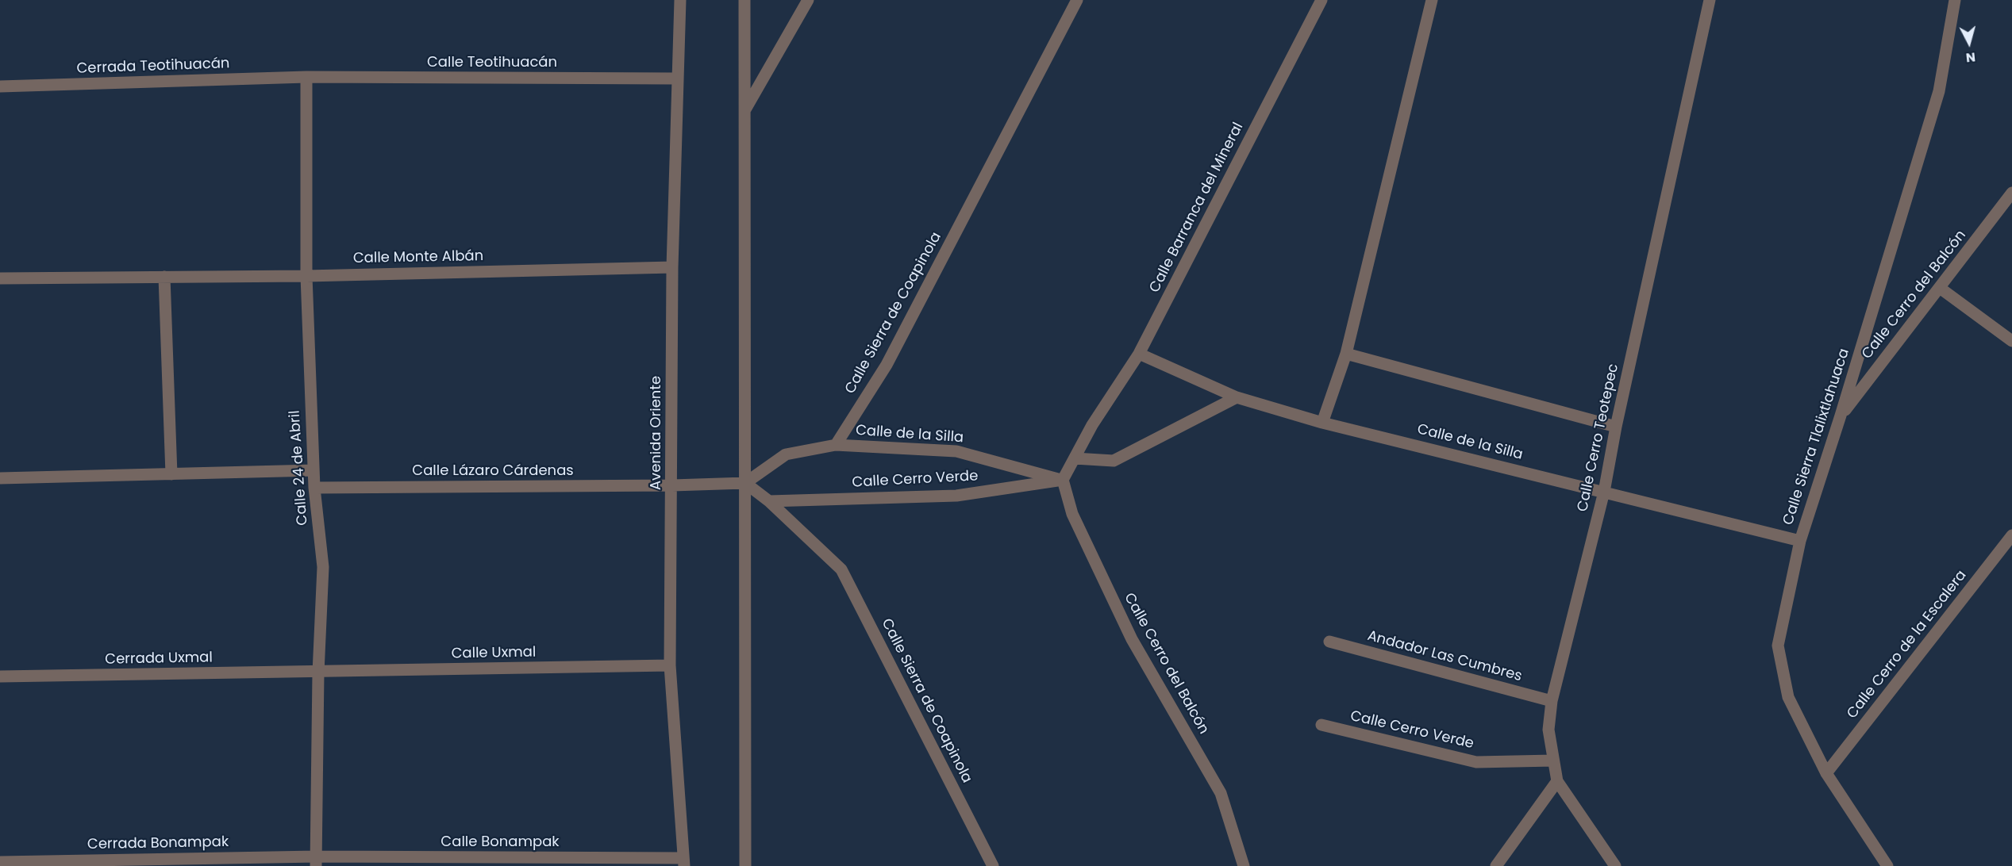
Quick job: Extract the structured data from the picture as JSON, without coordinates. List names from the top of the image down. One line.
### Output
{"streets":{"street":["Calle Teotihuacán","Cerrada Teotihuacán","Calle Barranca del Mineral","Calle Monte Albán","Calle Cerro del Balcón","Calle Sierra de Coapinola","Avenida Oriente","Calle de la Silla","Calle Sierra Tlalixtlahuaca","Calle Cerro Teotepec","Calle 24 de Abril","Calle Lázaro Cárdenas","Calle Cerro Verde","Calle Cerro de la Escalera","Calle Uxmal","Andador Las Cumbres","Cerrada Uxmal","Calle Bonampak","Cerrada Bonampak"]},"crossings":[["Calle Teotihuacán","Cerrada Teotihuacán"],["Calle Teotihuacán","Avenida Oriente"],["Calle Teotihuacán","Calle 24 de Abril"],["Cerrada Teotihuacán","Calle 24 de Abril"],["Calle Barranca del Mineral","Calle de la Silla"],["Calle Monte Albán","Avenida Oriente"],["Calle Monte Albán","Calle 24 de Abril"],["Calle Cerro del Balcón","Calle de la Silla"],["Calle Cerro del Balcón","Calle Sierra Tlalixtlahuaca"],["Calle Cerro del Balcón","Calle Cerro Verde"],["Calle Sierra de Coapinola","Calle de la Silla"],["Calle Sierra de Coapinola","Calle Lázaro Cárdenas"],["Calle Sierra de Coapinola","Calle Cerro Verde"],["Avenida Oriente","Calle Lázaro Cárdenas"],["Avenida Oriente","Calle Uxmal"],["Avenida Oriente","Calle Bonampak"],["Calle de la Silla","Calle Sierra Tlalixtlahuaca"],["Calle de la Silla","Calle Cerro Teotepec"],["Calle de la Silla","Calle Cerro Verde"],["Calle Sierra Tlalixtlahuaca","Calle Cerro de la Escalera"],["Calle Cerro Teotepec","Calle Cerro Verde"],["Calle Cerro Teotepec","Andador Las Cumbres"],["Calle 24 de Abril","Calle Lázaro Cárdenas"],["Calle 24 de Abril","Calle Uxmal"],["Calle 24 de Abril","Cerrada Uxmal"],["Calle 24 de Abril","Calle Bonampak"],["Calle 24 de Abril","Cerrada Bonampak"],["Calle Uxmal","Cerrada Uxmal"],["Calle Bonampak","Cerrada Bonampak"]],"north":"bottom"}
